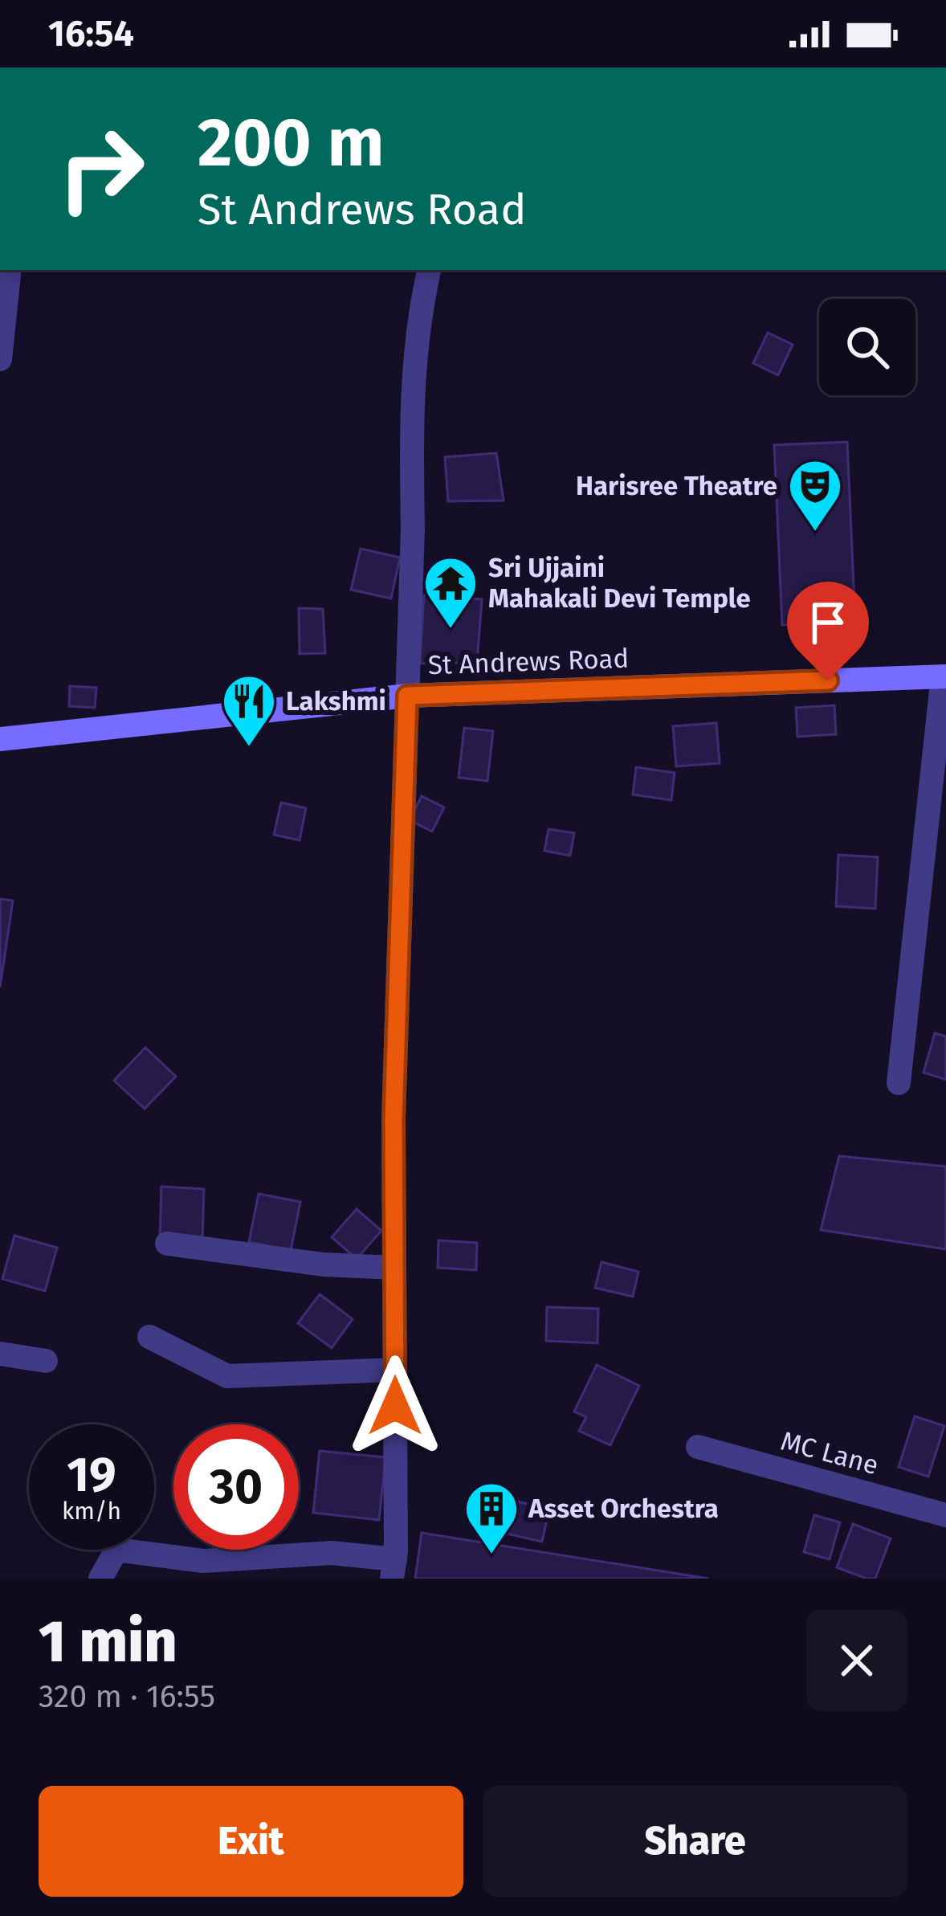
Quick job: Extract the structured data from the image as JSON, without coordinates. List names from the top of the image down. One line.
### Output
{"streets":{"main road":["St Andrews Road"],"street":["MC Lane"]},"places":{"theatre":["Harisree Theatre"],"temple":["Sri Ujjaini Mahakali Devi Temple"],"restaurant":["Lakshmi"],"building":["Asset Orchestra"]},"page":{"status":"16:54","turn":["200 m","St Andrews Road"],"speed":"19 km/h","limit":"30","heading":["1 min","320 m · 16:55"],"buttons":["Exit","Share"]}}
